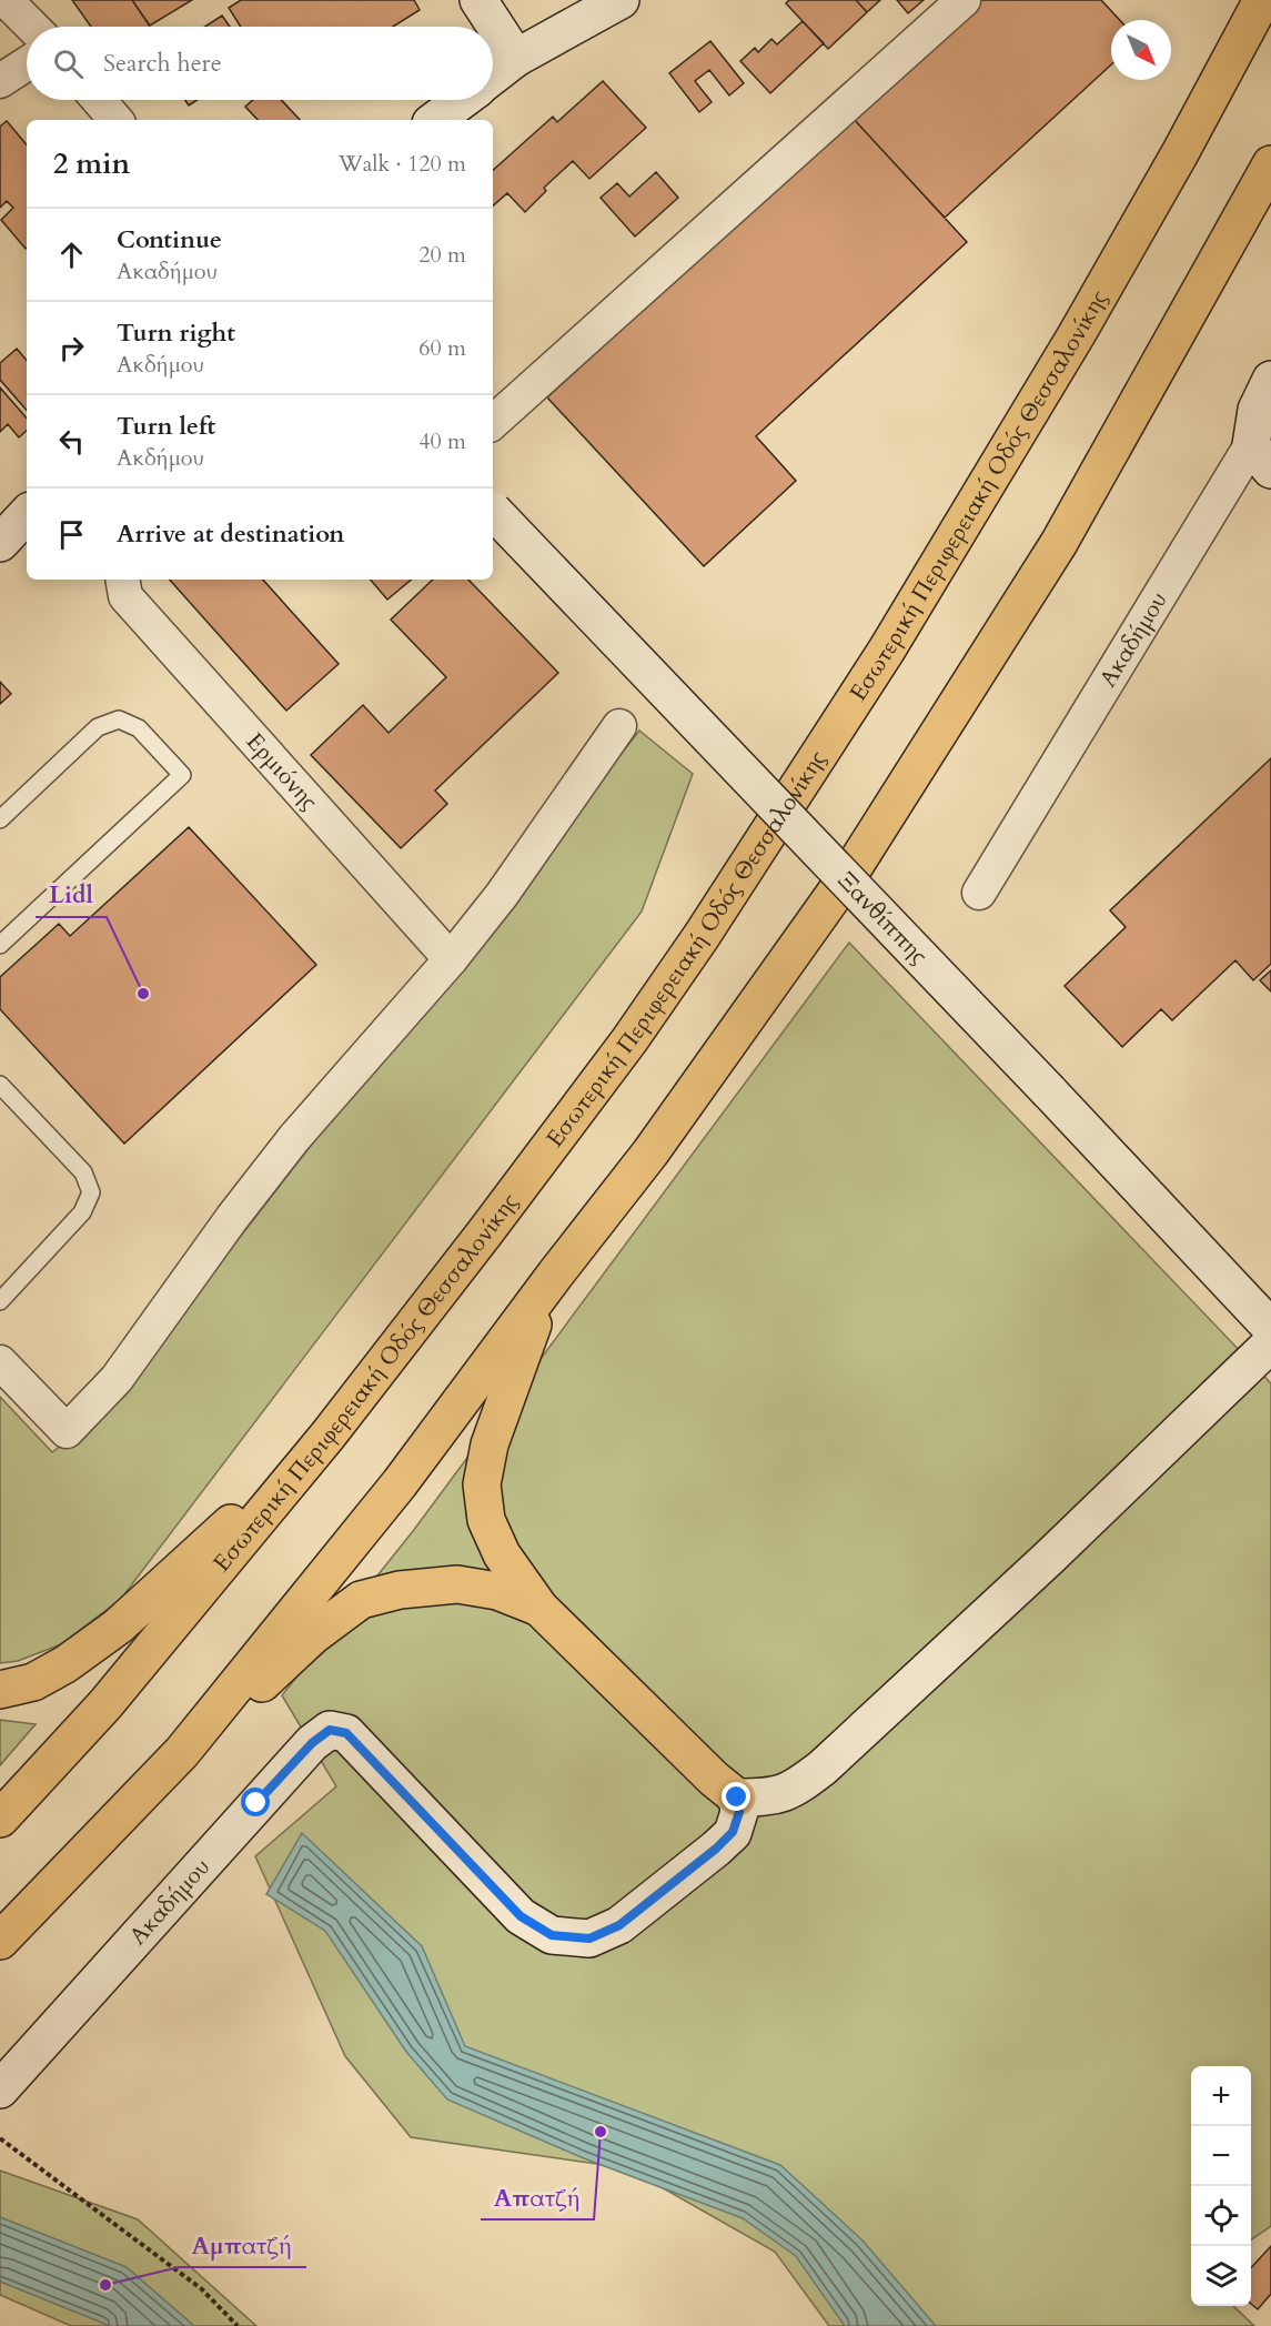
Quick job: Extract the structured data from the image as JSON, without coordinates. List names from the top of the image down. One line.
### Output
{"streets":{"highway":["Εσωτερική Περιφερειακή Οδός Θεσσαλονίκης"],"street":["Ακαδήμου","Ερμιόνης","Ξανθίππης"]},"places":["Lidl","Απατζή","Αμπατζή"],"north":"bottom right","page":{"search":"Search here","heading":["2 min","Walk · 120 m"],"list":[["Continue","Ακαδήμου","20 m"],["Turn right","Ακδήμου","60 m"],["Turn left","Ακδήμου","40 m"],"Arrive at destination"],"map_buttons":["+","−"]}}
